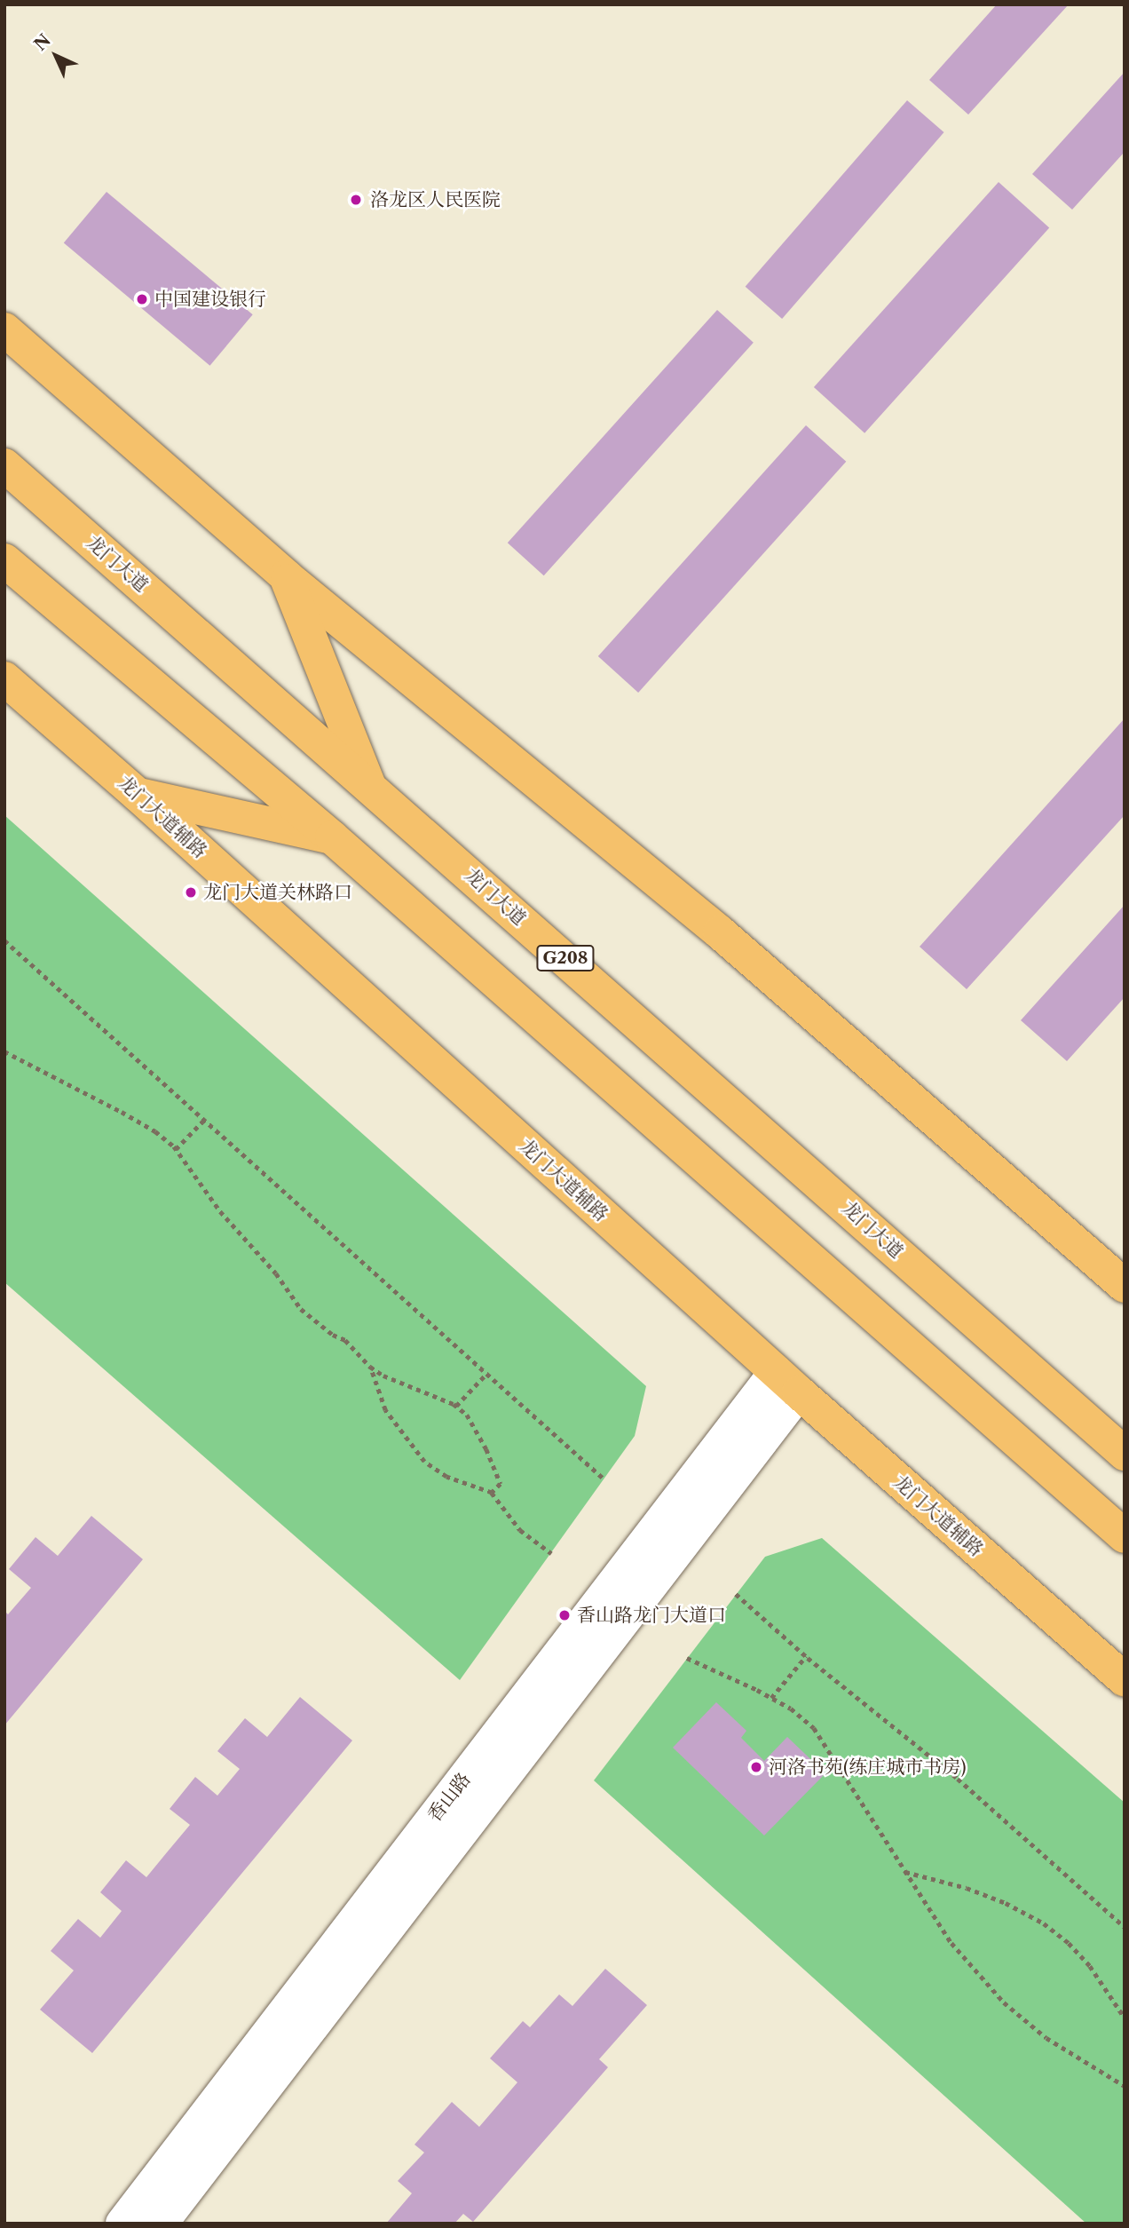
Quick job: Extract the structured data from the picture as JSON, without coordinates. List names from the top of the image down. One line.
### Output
{"streets":{"main road":["龙门大道","龙门大道辅路","G208"],"street":["香山路"]},"crossings":[["龙门大道辅路","香山路"]],"places":["洛龙区人民医院","中国建设银行","龙门大道关林路口","香山路龙门大道口","河洛书苑(练庄城市书房)"],"north":"top left"}
